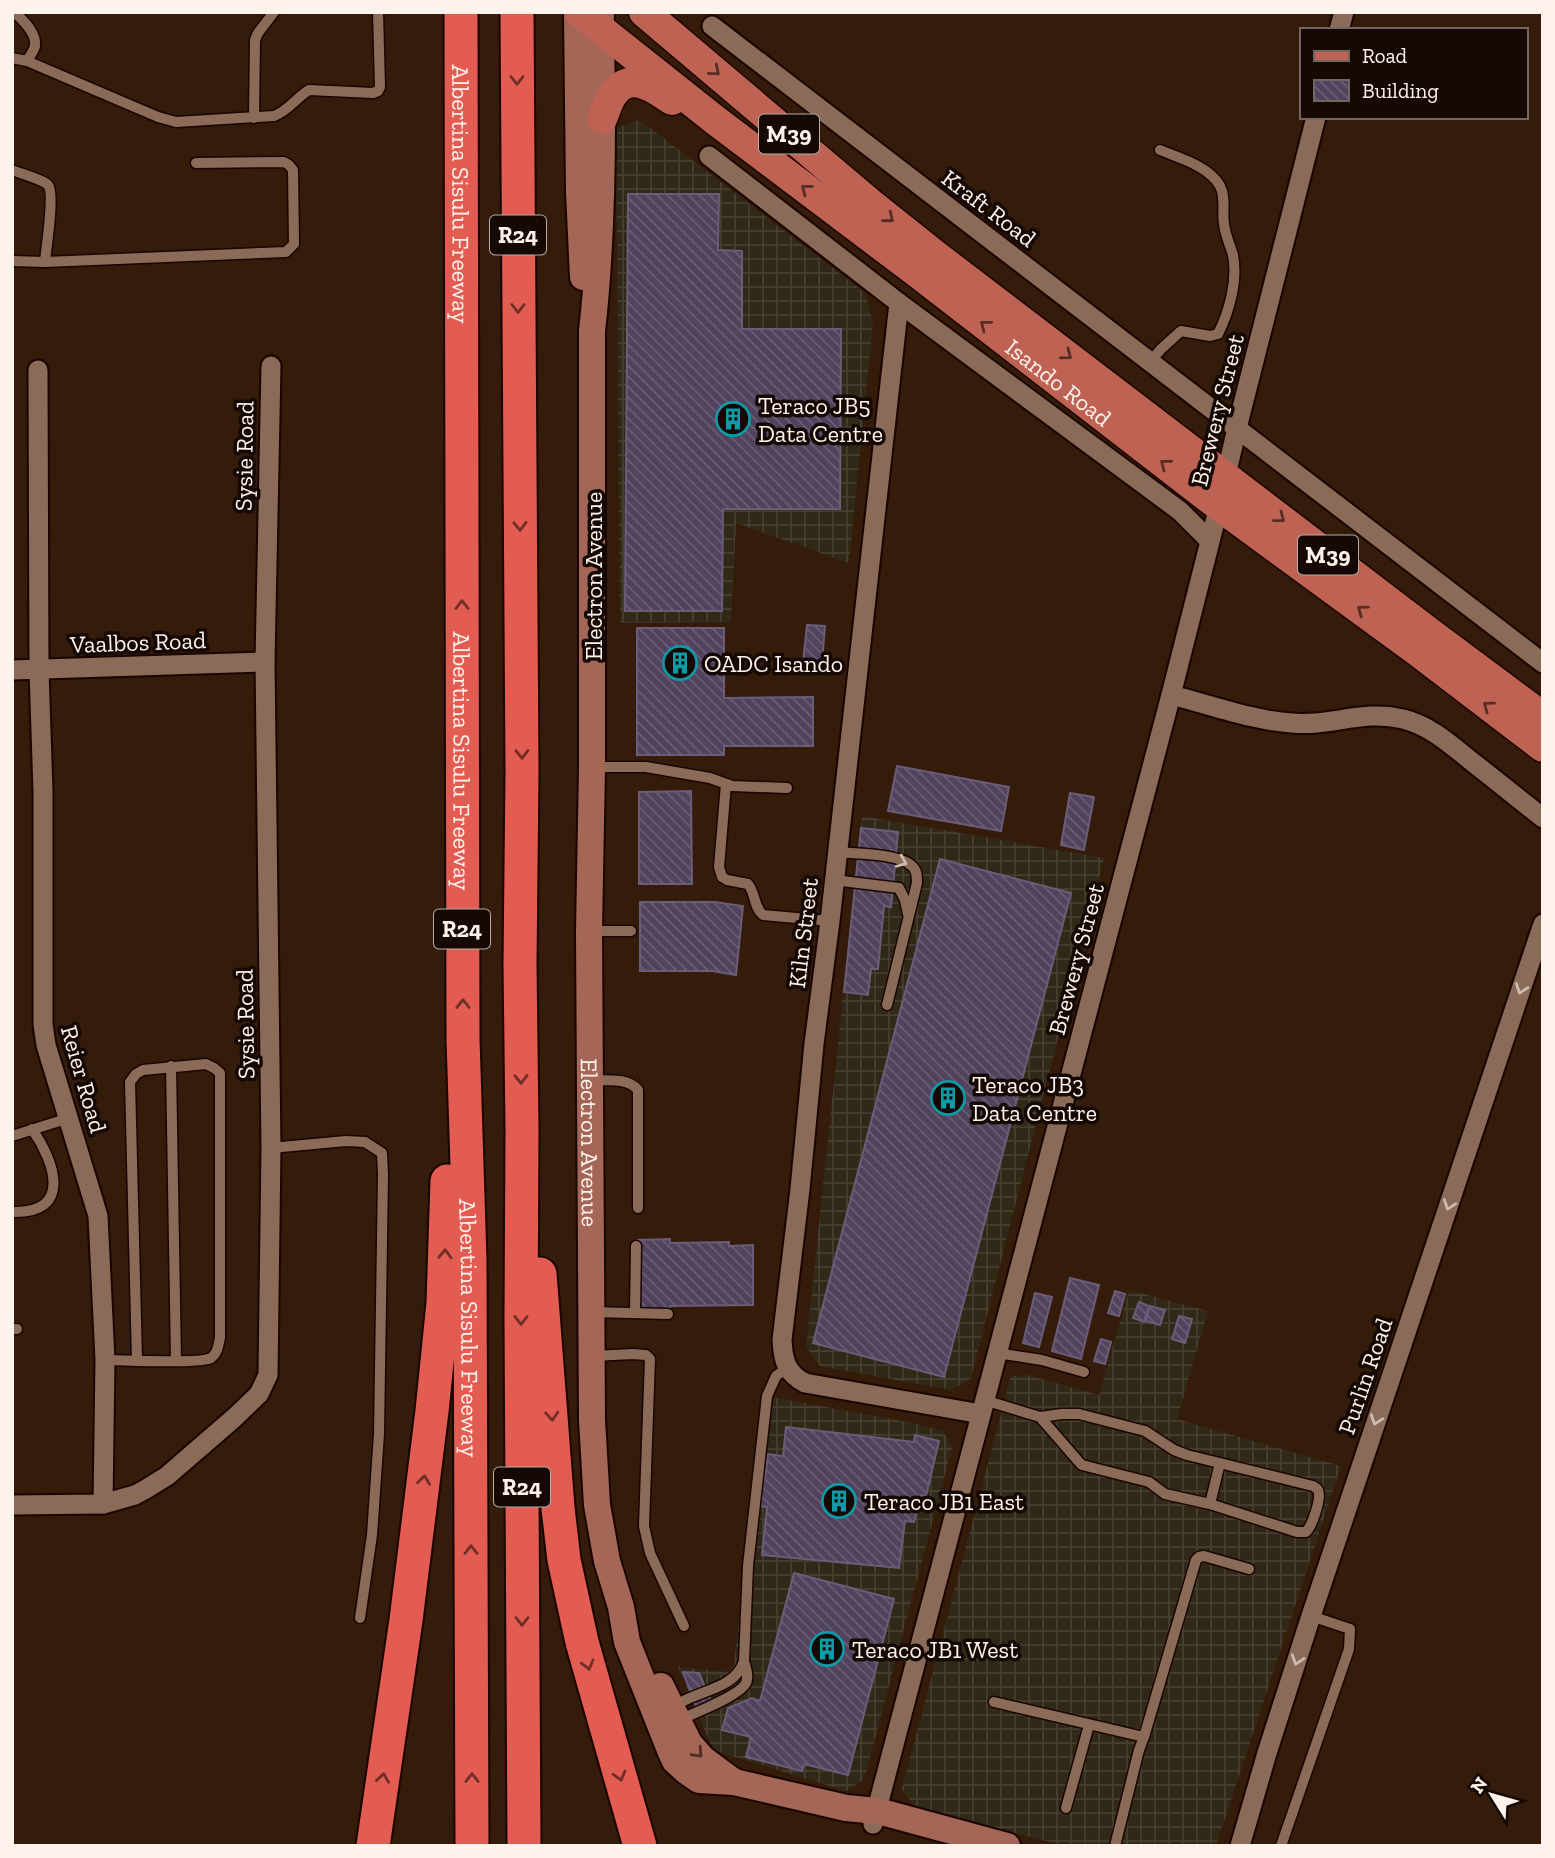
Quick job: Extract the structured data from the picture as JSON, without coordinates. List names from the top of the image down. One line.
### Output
{"streets":{"highway":["Albertina Sisulu Freeway","R24"],"main road":["M39","Isando Road","Electron Avenue"],"street":["Kraft Road","Brewery Street","Sysie Road","Vaalbos Road","Kiln Street","Reier Road","Purlin Road"]},"crossings":[["Kraft Road","Brewery Street"],["Isando Road","Brewery Street"],["Isando Road","Electron Avenue"],["Brewery Street","Electron Avenue"],["Sysie Road","Vaalbos Road"],["Sysie Road","Reier Road"],["Vaalbos Road","Reier Road"]],"one_way":["Purlin Road"],"places":{"building":["Teraco JB5 Data Centre","OADC Isando","Teraco JB3 Data Centre","Teraco JB1 East","Teraco JB1 West"]},"legend":["Road","Building"],"north":"top left"}
